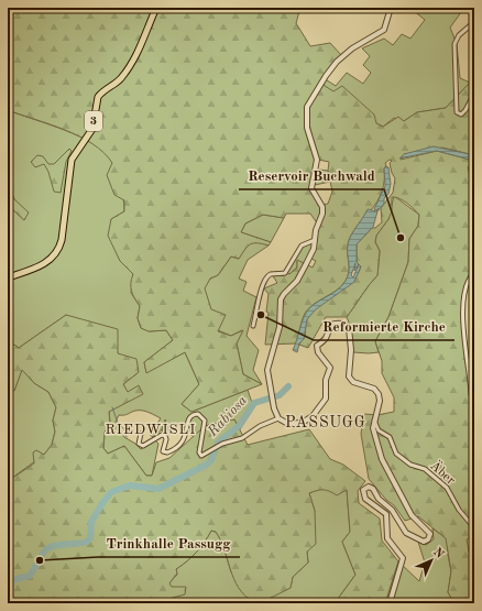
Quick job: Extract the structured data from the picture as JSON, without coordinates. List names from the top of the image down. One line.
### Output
{"streets":{"main road":["3"],"street":["Äber"]},"districts":["PASSUGG","RIEDWISLI"],"water":["Rabiosa"],"places":["Reservoir Buchwald","Reformierte Kirche","Trinkhalle Passugg"],"north":"top right"}
